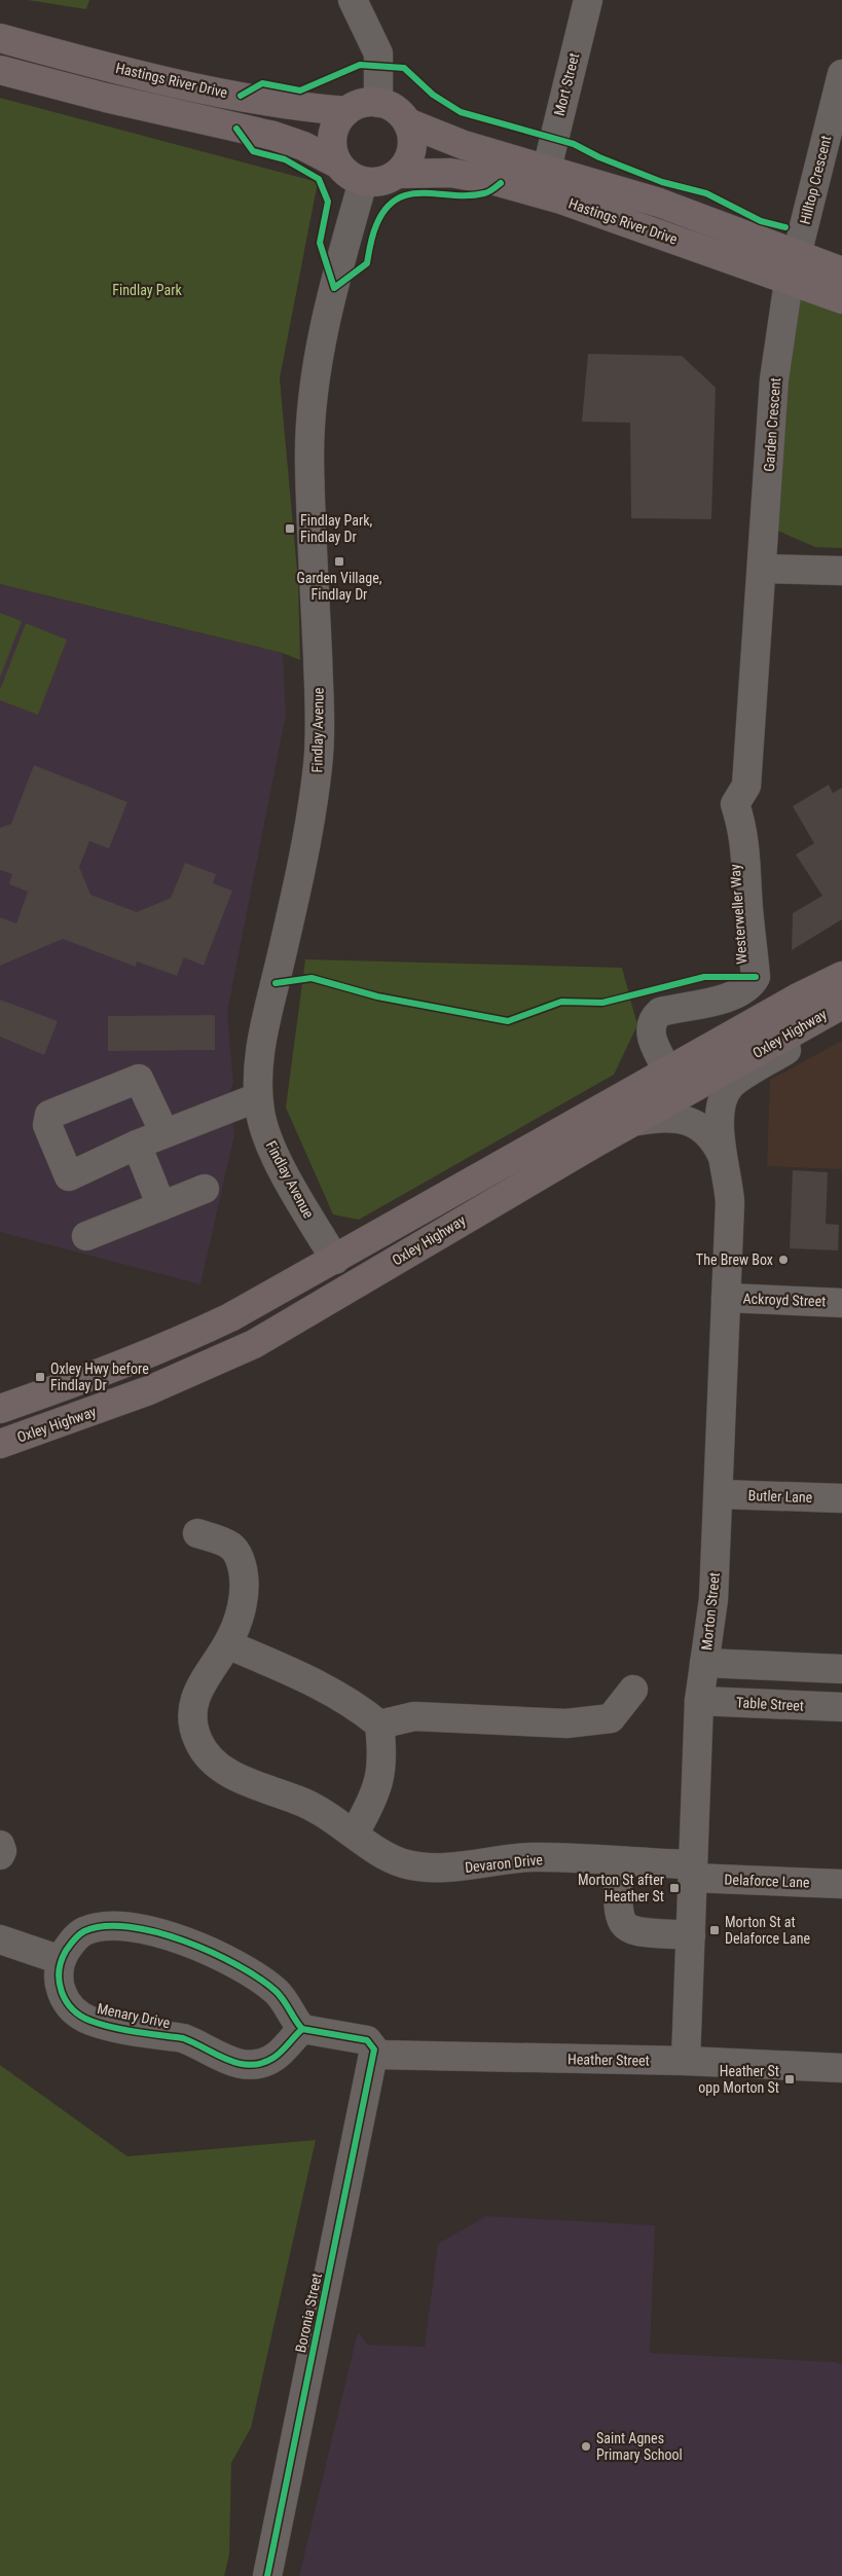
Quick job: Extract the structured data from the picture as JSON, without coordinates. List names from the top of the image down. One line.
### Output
{"streets":{"main road":["Hastings River Drive","Oxley Highway"],"street":["Mort Street","Hilltop Crescent","Garden Crescent","Findlay Avenue","Westerweller Way","Ackroyd Street","Butler Lane","Morton Street","Table Street","Devaron Drive","Delaforce Lane","Menary Drive","Heather Street","Boronia Street"]},"crossings":[["Hastings River Drive","Mort Street"],["Hastings River Drive","Hilltop Crescent"],["Hastings River Drive","Garden Crescent"],["Hastings River Drive","Findlay Avenue"],["Hilltop Crescent","Garden Crescent"],["Garden Crescent","Westerweller Way"],["Findlay Avenue","Oxley Highway"],["Westerweller Way","Oxley Highway"],["Oxley Highway","Morton Street"],["Ackroyd Street","Morton Street"],["Butler Lane","Morton Street"],["Morton Street","Table Street"],["Morton Street","Devaron Drive"],["Morton Street","Delaforce Lane"],["Morton Street","Heather Street"],["Devaron Drive","Delaforce Lane"],["Heather Street","Boronia Street"]],"parks":["Findlay Park"],"places":{"transit":["Findlay Park, Findlay Dr","Garden Village, Findlay Dr","Oxley Hwy before Findlay Dr","Morton St after Heather St","Morton St at Delaforce Lane","Heather St opp Morton St"],"other":["The Brew Box","Saint Agnes Primary School"]}}
